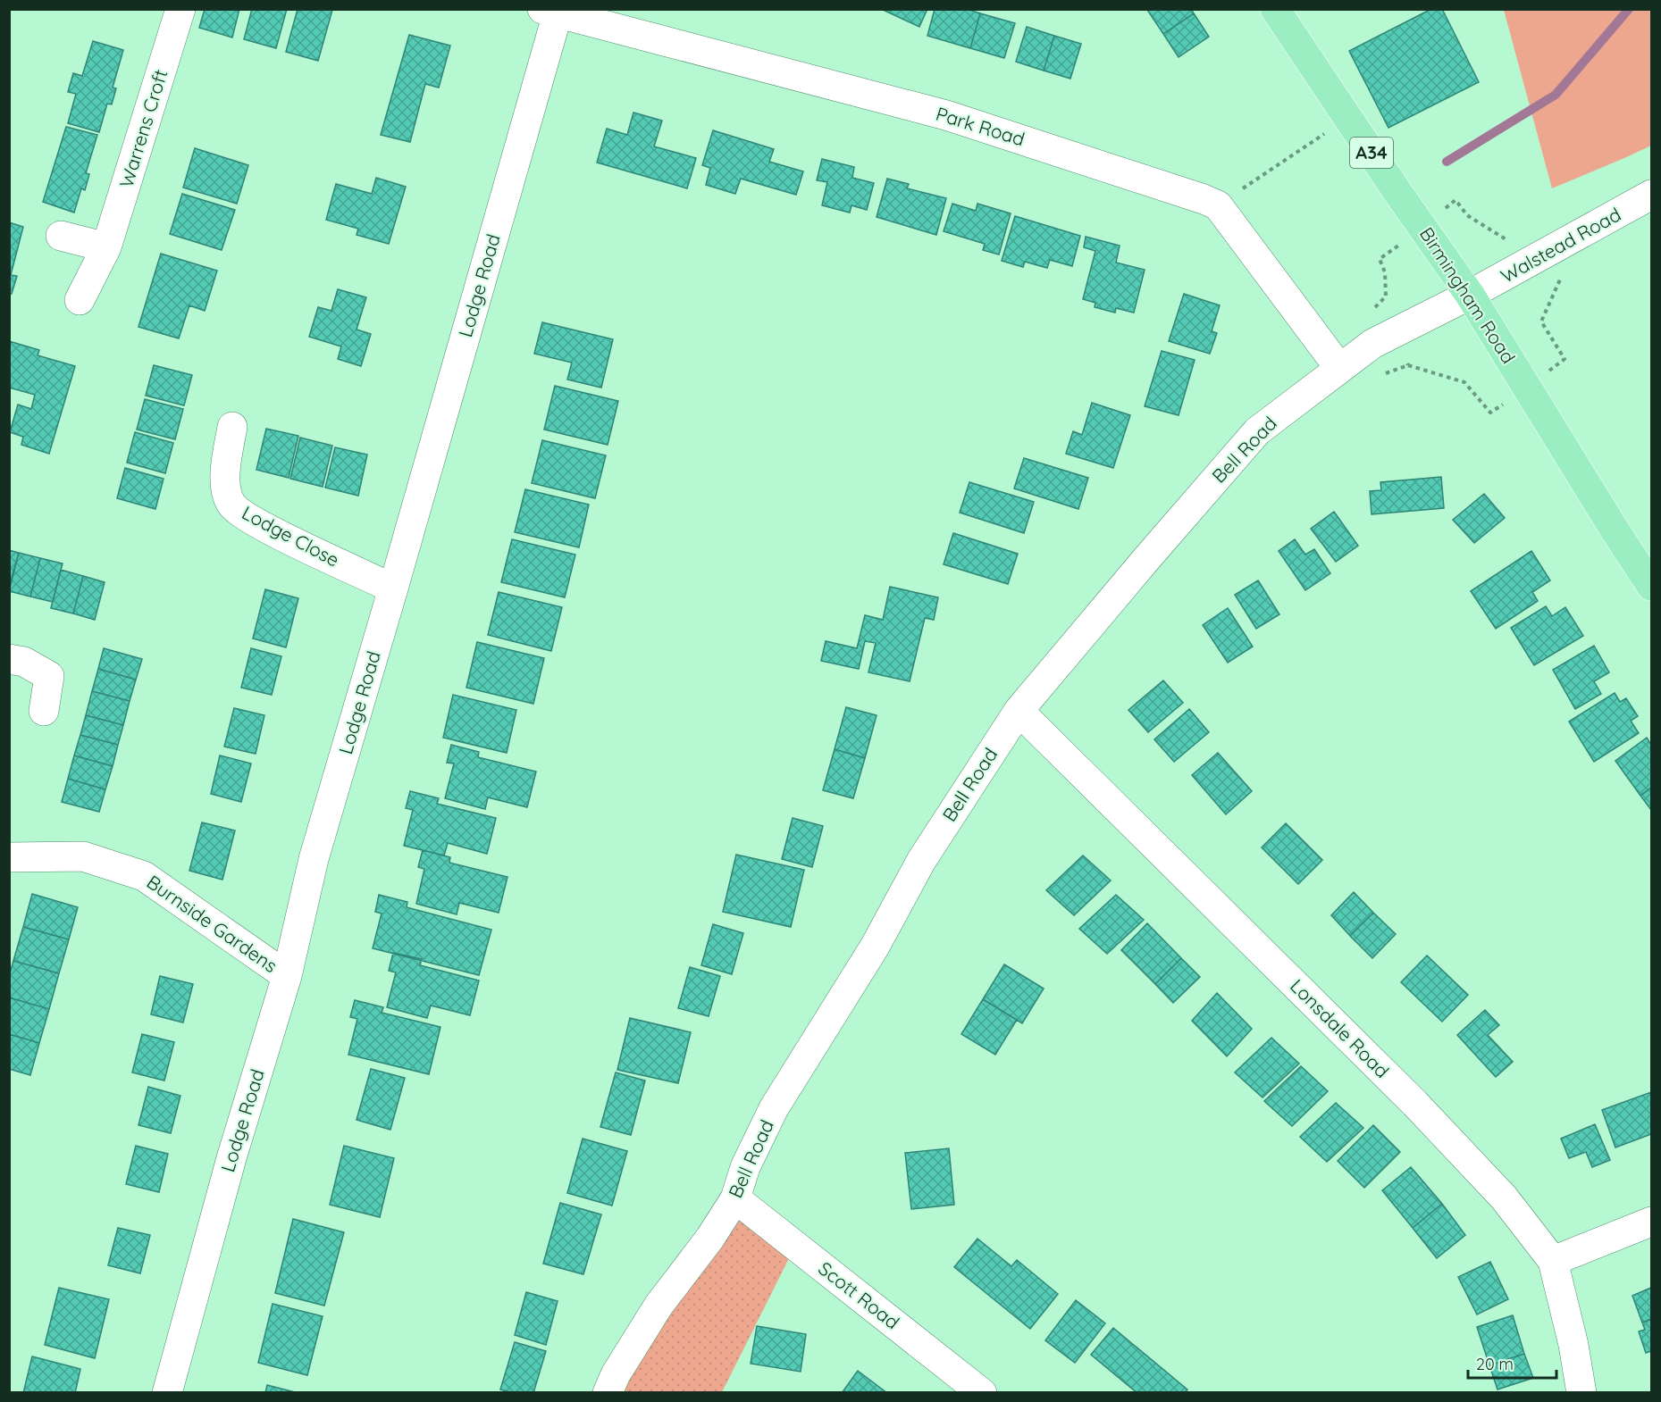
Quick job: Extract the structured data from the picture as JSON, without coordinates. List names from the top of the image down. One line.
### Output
{"streets":{"highway":["A34","Birmingham Road"],"street":["Park Road","Warrens Croft","Walstead Road","Lodge Road","Bell Road","Lodge Close","Burnside Gardens","Lonsdale Road","Scott Road"]},"crossings":[["Park Road","Lodge Road"],["Walstead Road","Birmingham Road"],["Walstead Road","Bell Road"],["Lodge Road","Lodge Close"],["Lodge Road","Burnside Gardens"],["Birmingham Road","Bell Road"],["Bell Road","Lonsdale Road"],["Bell Road","Scott Road"]],"scale_bar":"20 m"}
